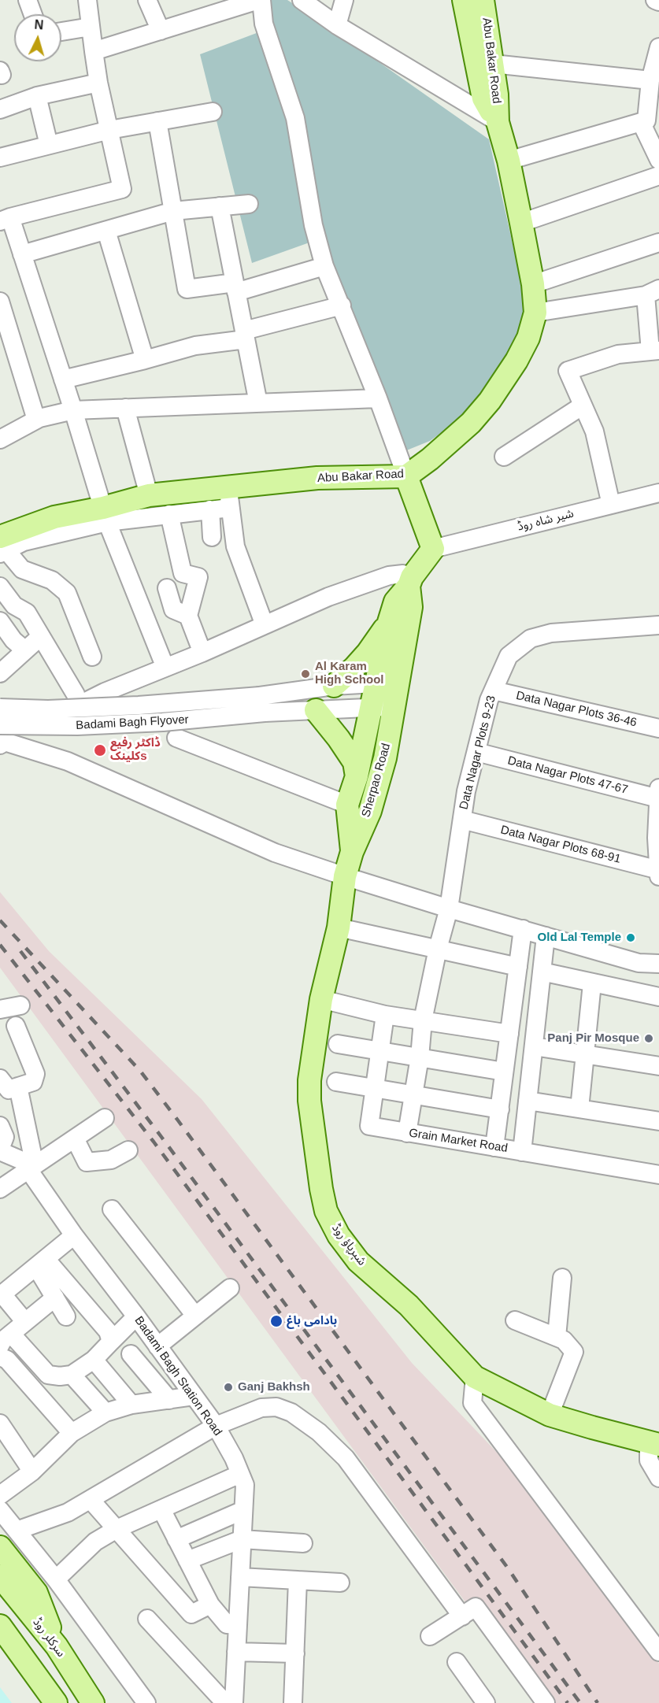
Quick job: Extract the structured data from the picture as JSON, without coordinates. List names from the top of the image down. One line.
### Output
{"streets":{"main road":["Abu Bakar Road","Sherpao Road","شېرپاؤ روڈ","سرکلر روڈ"],"street":["شیر شاہ روڈ","Data Nagar Plots 36-46","Badami Bagh Flyover","Data Nagar Plots 9-23","Data Nagar Plots 47-67","Data Nagar Plots 68-91","Grain Market Road","Badami Bagh Station Road"]},"crossings":[["Data Nagar Plots 36-46","Data Nagar Plots 9-23"],["Badami Bagh Flyover","Sherpao Road"],["Data Nagar Plots 9-23","Data Nagar Plots 47-67"],["Data Nagar Plots 9-23","Data Nagar Plots 68-91"],["Data Nagar Plots 9-23","Grain Market Road"],["Sherpao Road","شېرپاؤ روڈ"]],"places":["Al Karam High School","ڈاکٹر رفیع کلینکs","Old Lal Temple","Panj Pir Mosque","بادامی باغ","Ganj Bakhsh"],"north":"top"}
